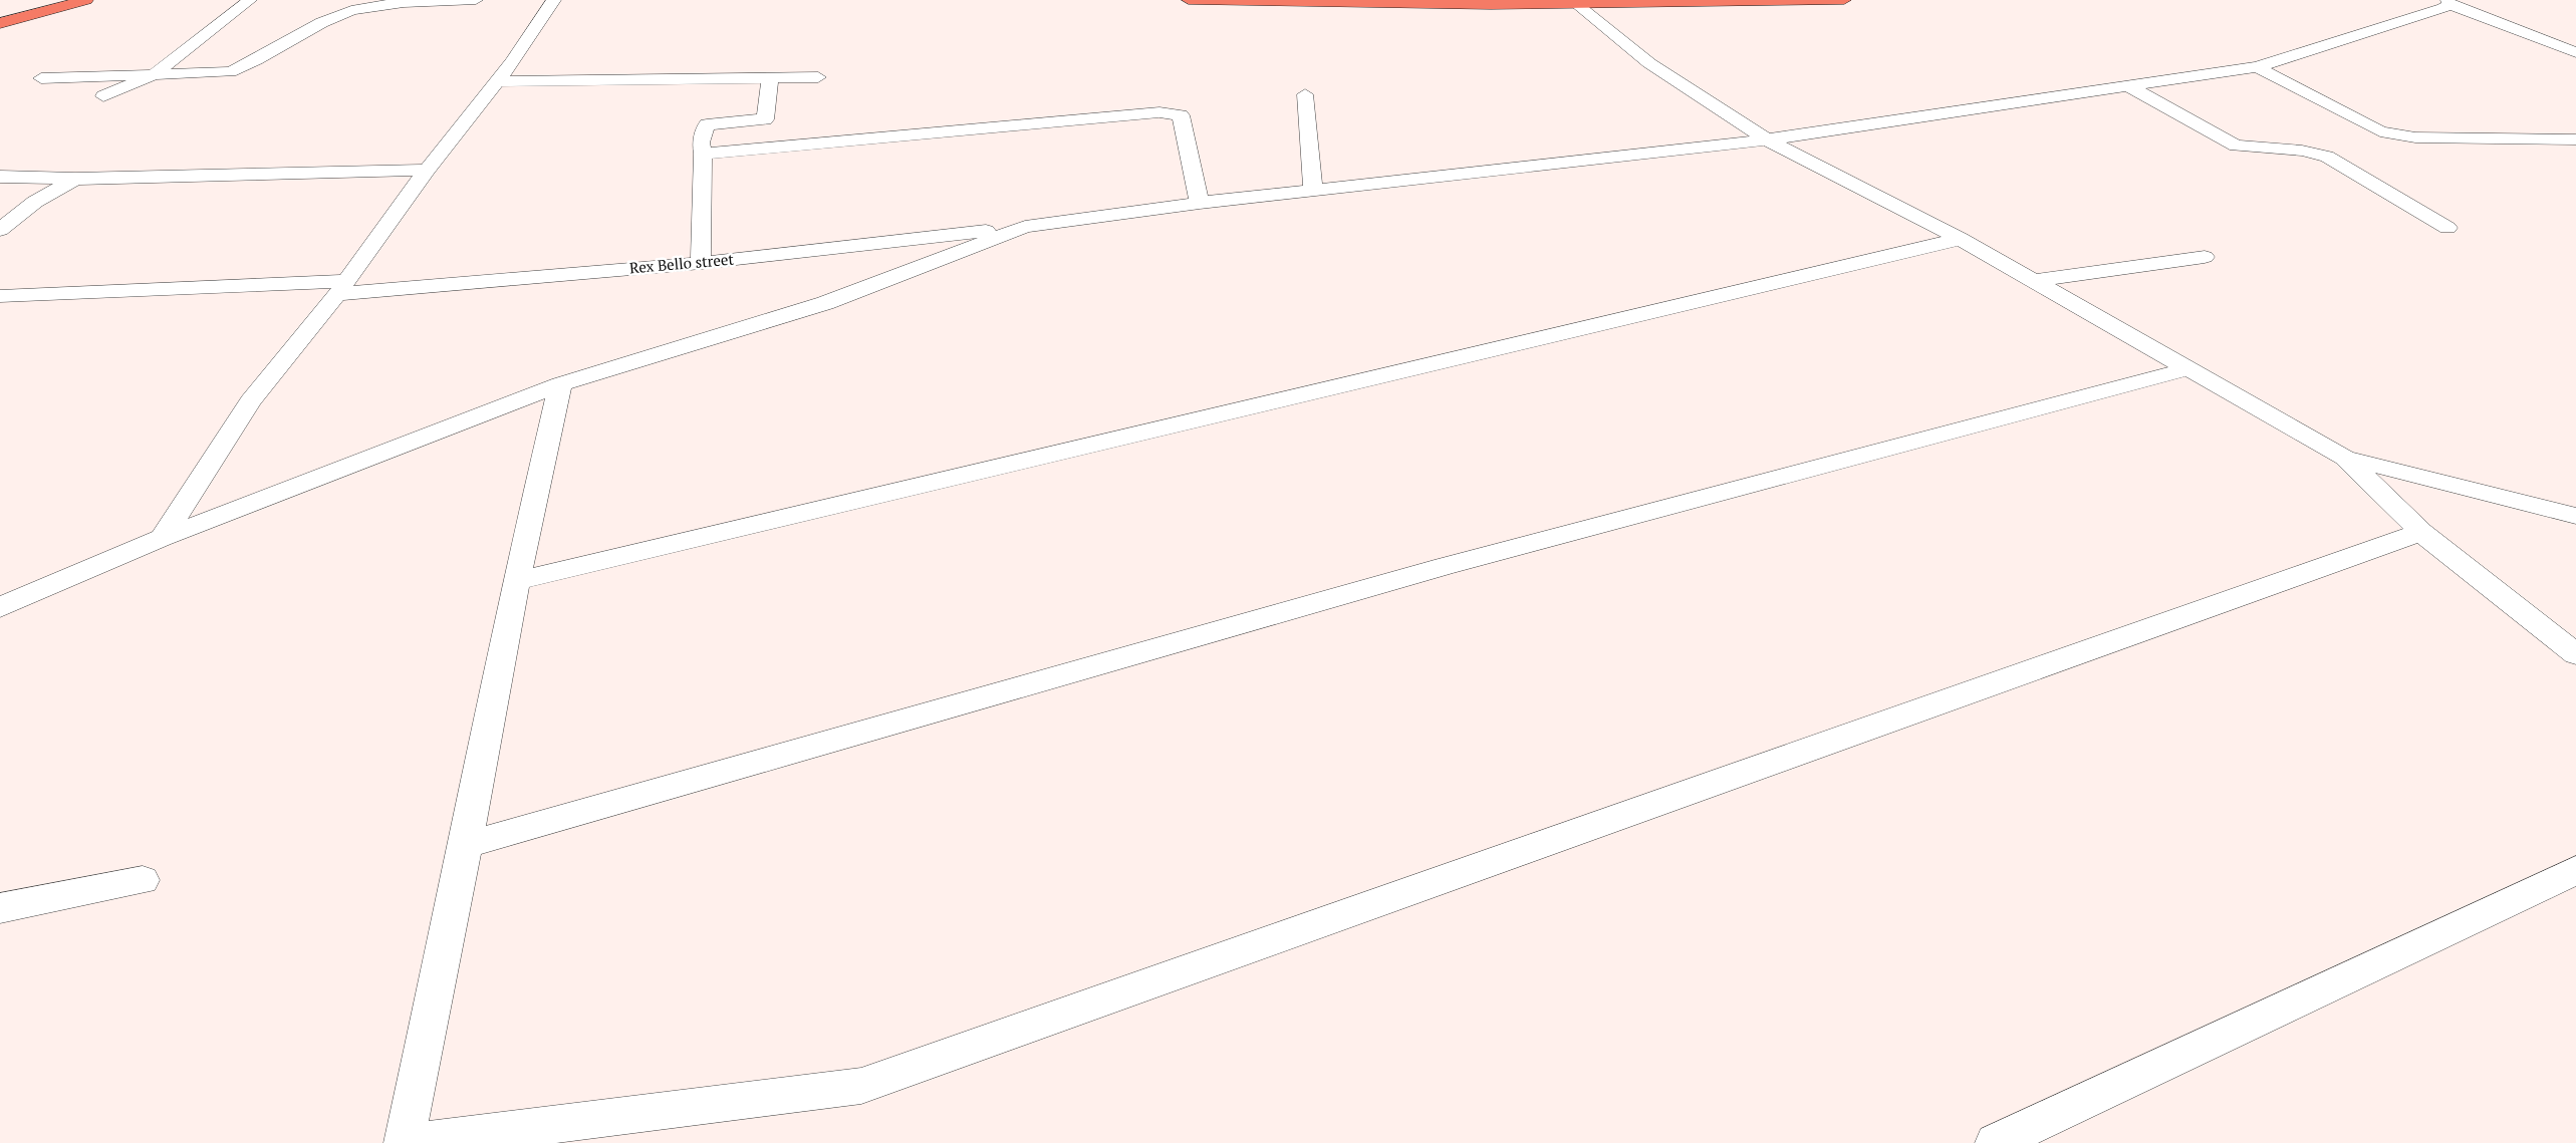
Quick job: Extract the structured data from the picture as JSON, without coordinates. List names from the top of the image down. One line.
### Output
{"streets":{"street":["Rex Bello street"]}}
